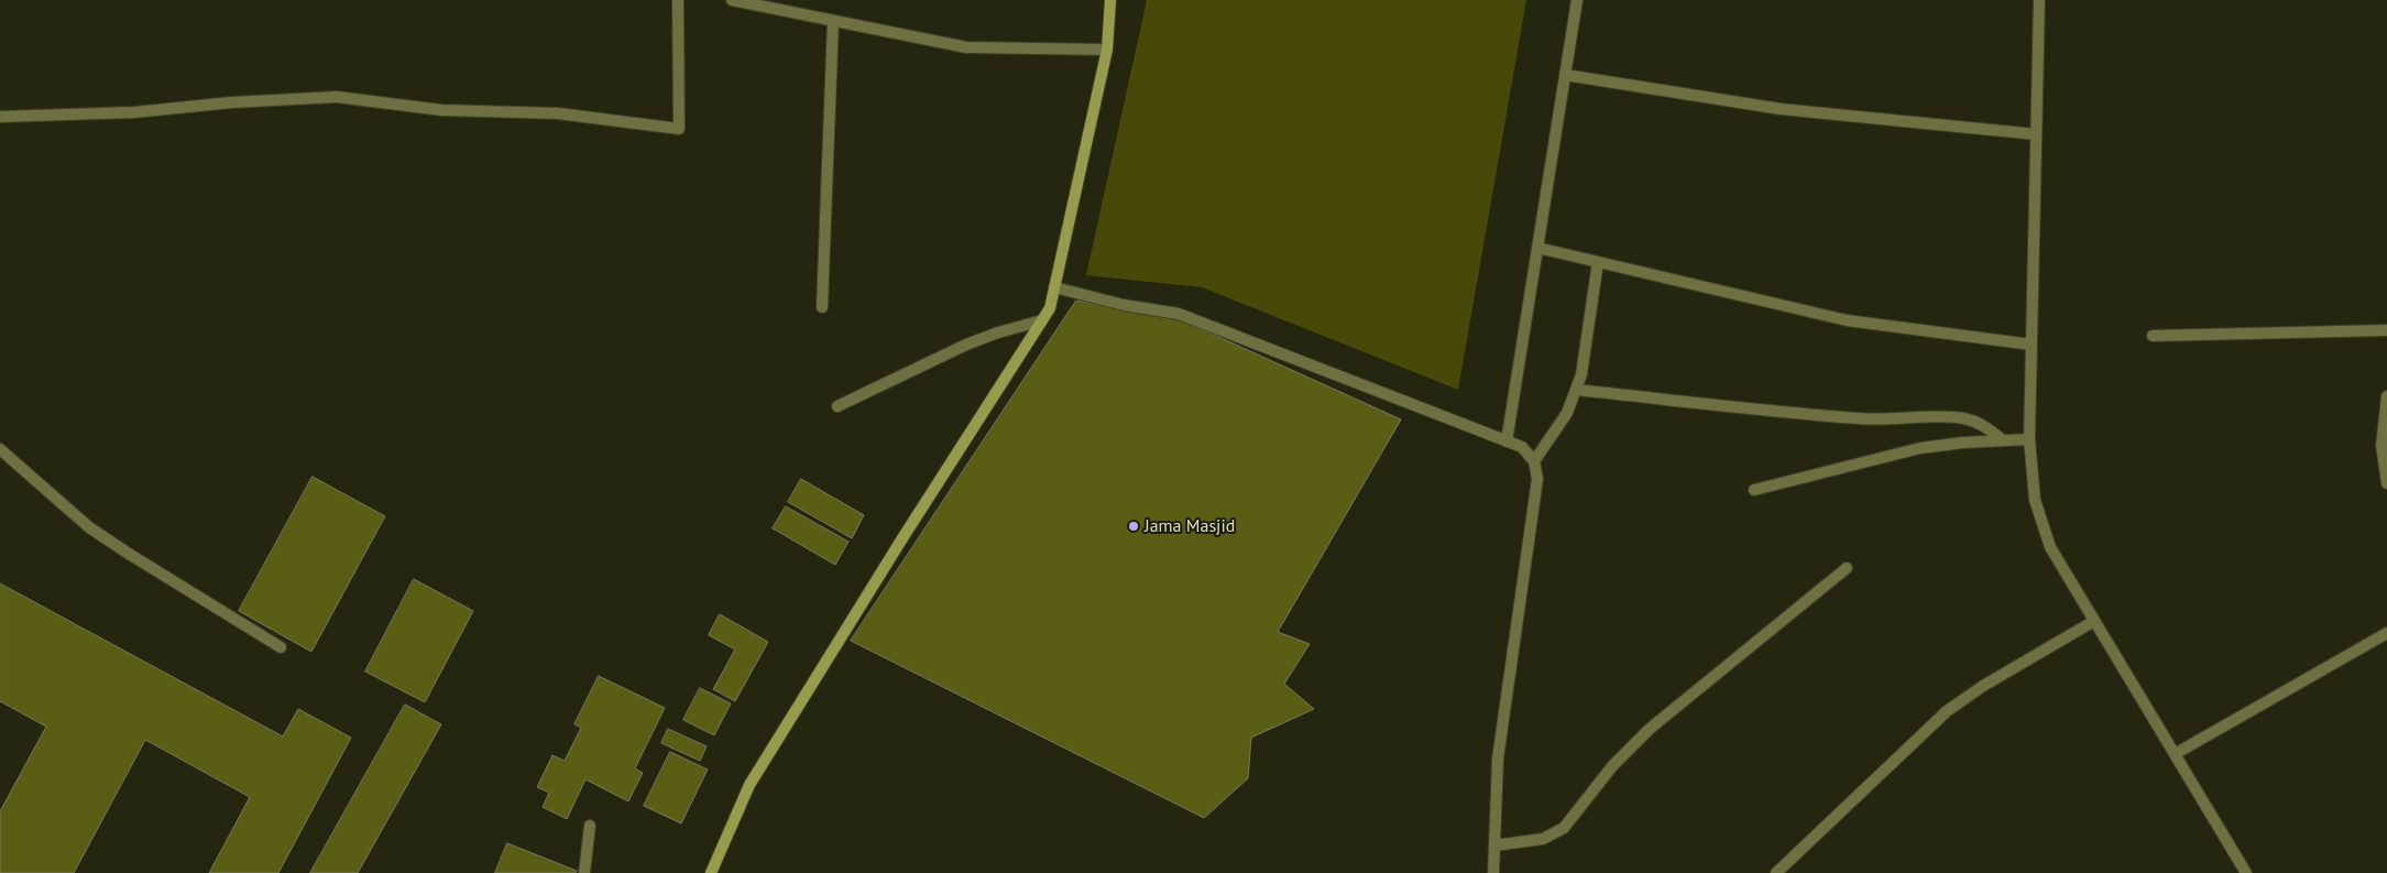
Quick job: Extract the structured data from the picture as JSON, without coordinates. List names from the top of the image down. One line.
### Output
{"places":["Jama Masjid"]}
